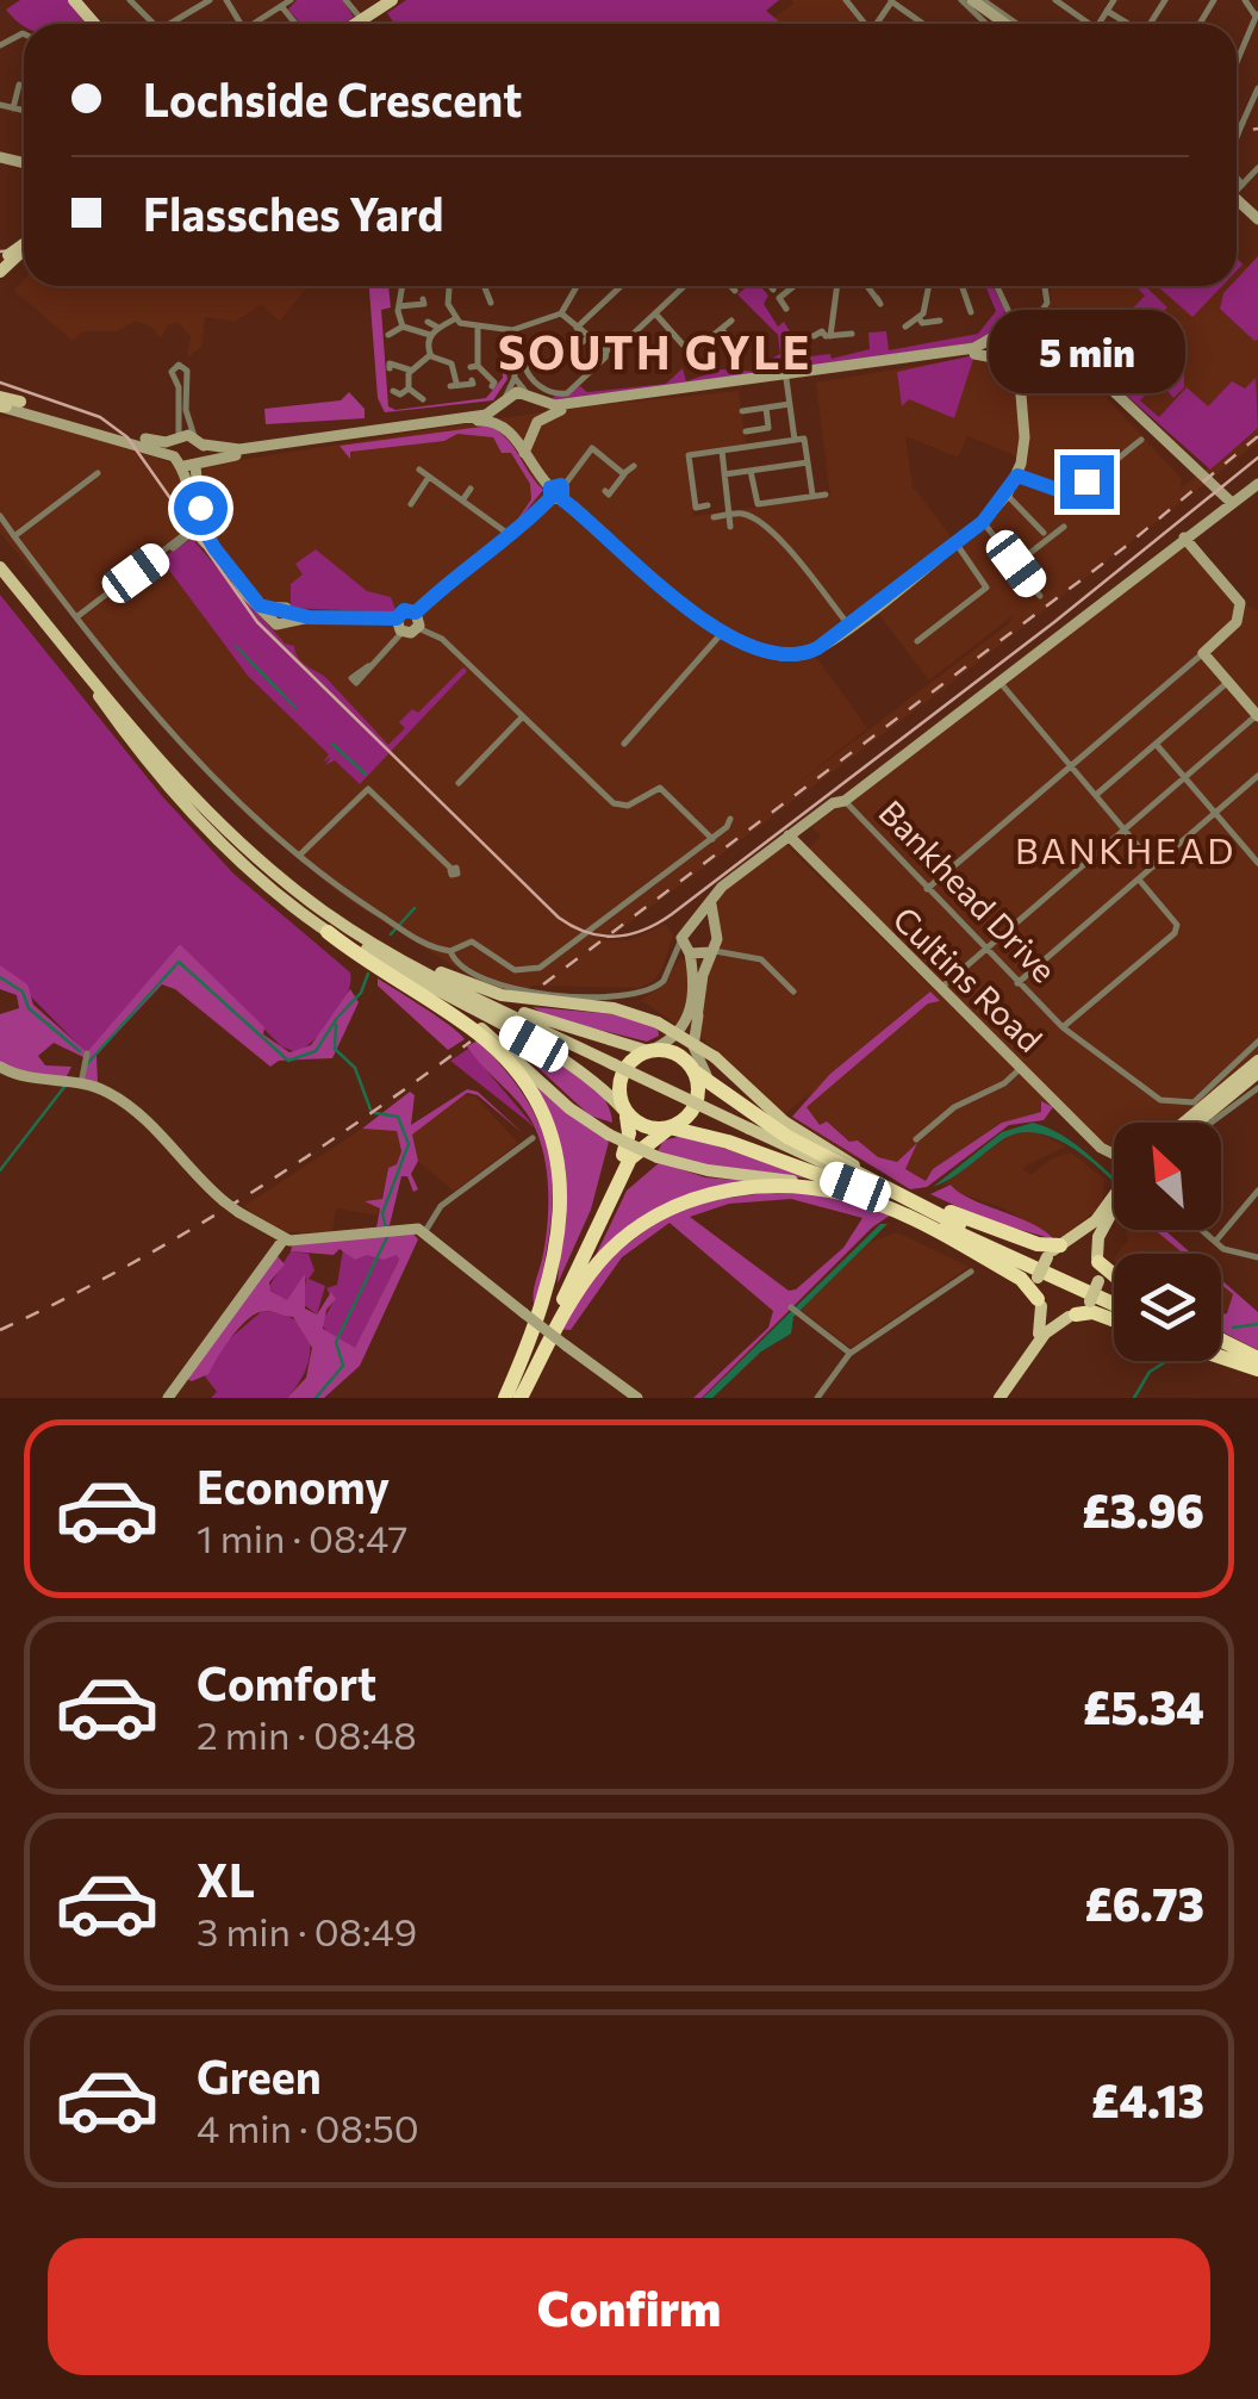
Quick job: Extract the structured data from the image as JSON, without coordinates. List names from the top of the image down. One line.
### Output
{"streets":{"street":["Bankhead Drive","Cultins Road"]},"districts":["SOUTH GYLE","BANKHEAD"],"north":"top left","page":{"banner":["Lochside Crescent","Flassches Yard"],"bubble":"5 min","list":[{"name":"Economy","note":"1 min · 08:47","value":"£3.96"},{"name":"Comfort","note":"2 min · 08:48","value":"£5.34"},{"name":"XL","note":"3 min · 08:49","value":"£6.73"},{"name":"Green","note":"4 min · 08:50","value":"£4.13"}],"buttons":"Confirm"}}
